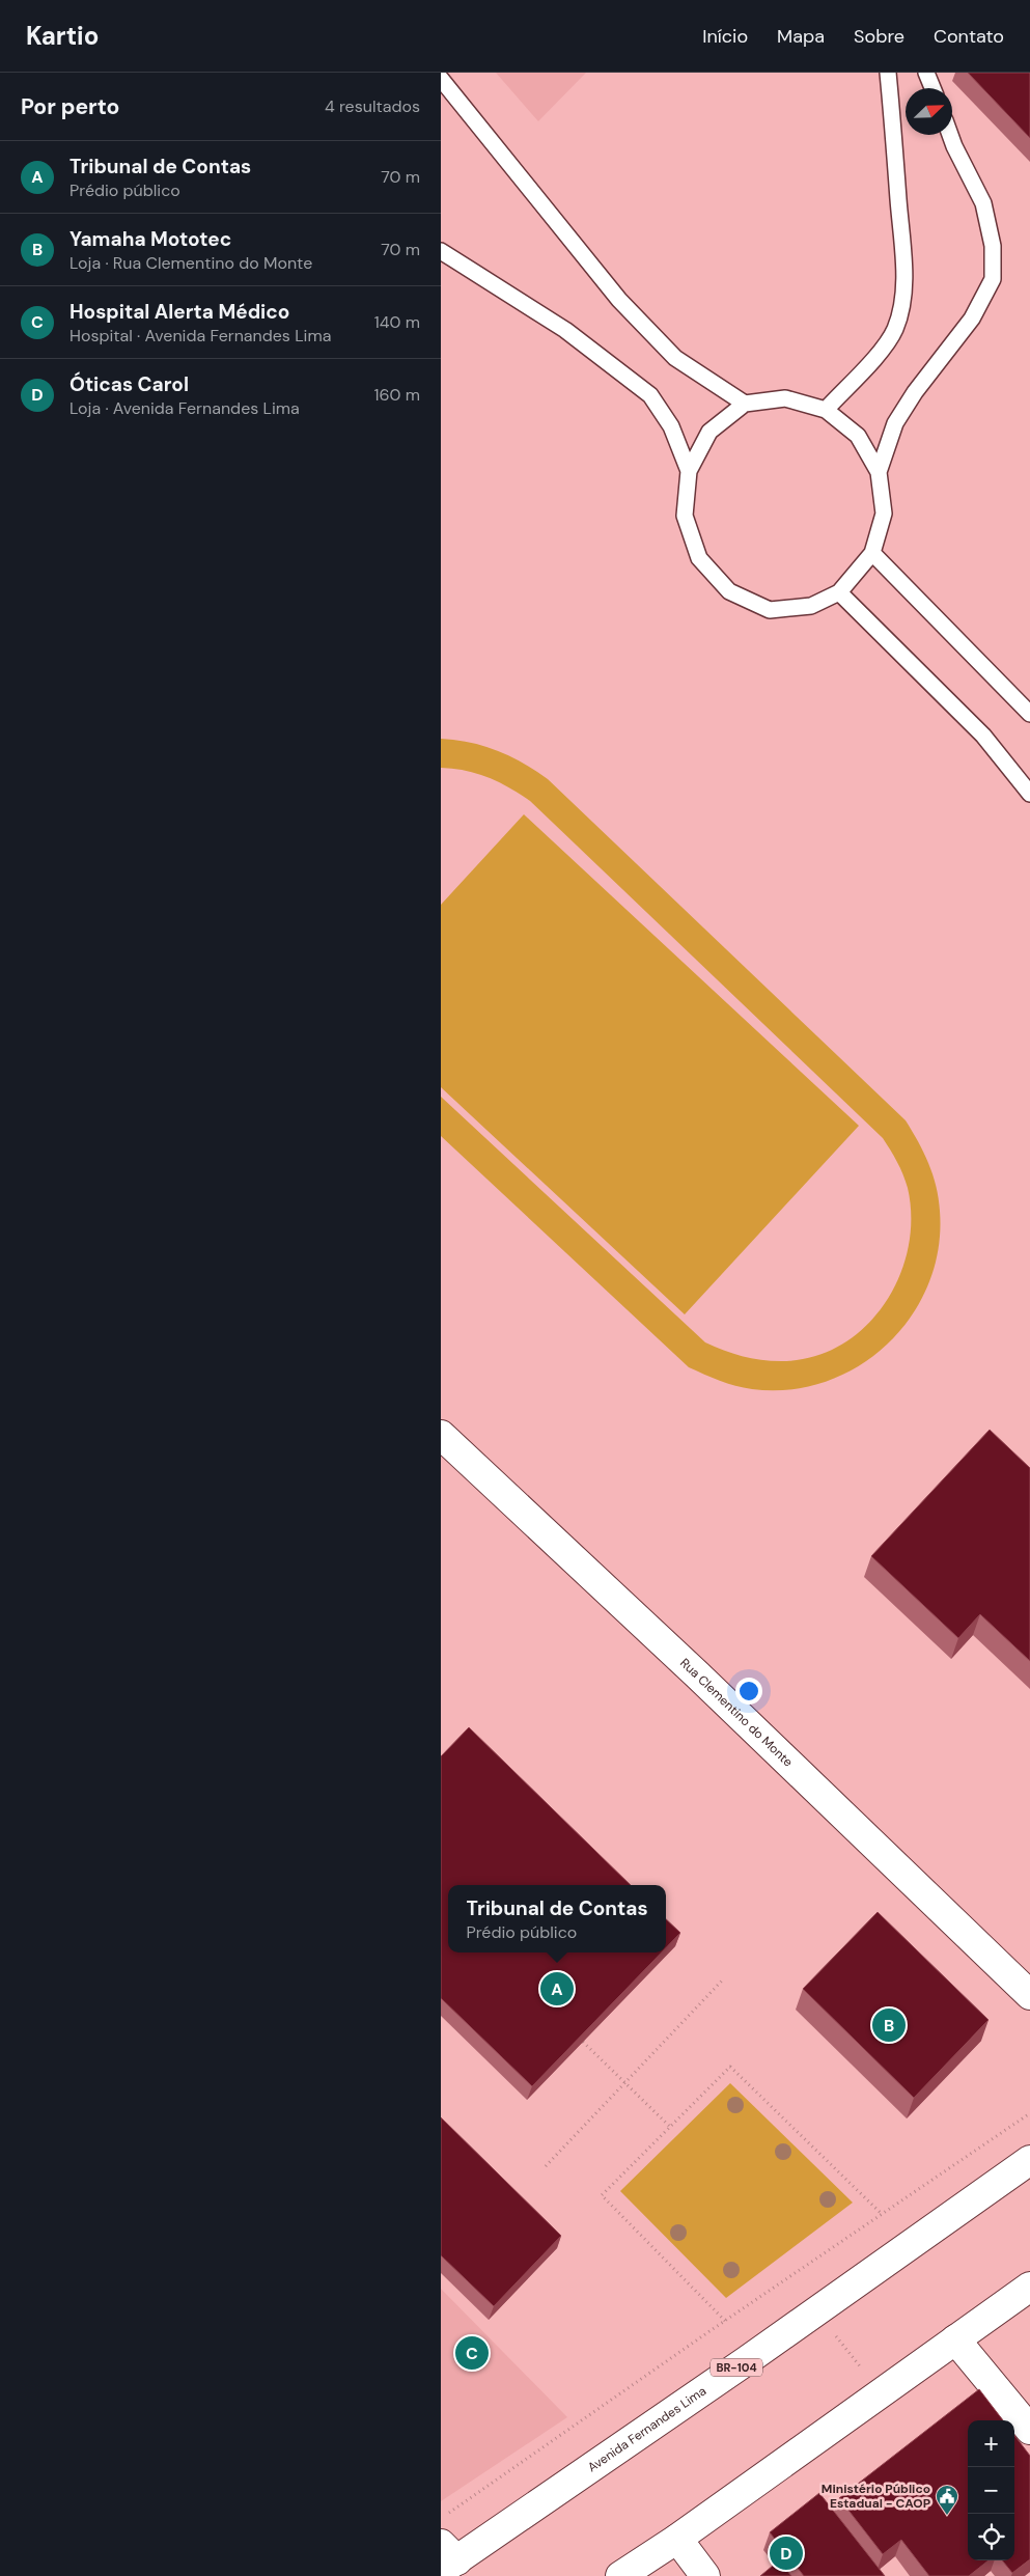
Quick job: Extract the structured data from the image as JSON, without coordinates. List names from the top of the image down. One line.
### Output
{"streets":{"main road":["Rua Clementino do Monte","BR-104","Avenida Fernandes Lima"]},"places":{"public building":["Ministério Público Estadual - CAOP"]},"north":"top right","page":{"header":"Kartio","nav":["Início","Mapa","Sobre","Contato"],"heading":["Por perto","4 resultados"],"list":[{"mark":"A","name":"Tribunal de Contas","note":"Prédio público","value":"70 m"},{"mark":"B","name":"Yamaha Mototec","note":"Loja · Rua Clementino do Monte","value":"70 m"},{"mark":"C","name":"Hospital Alerta Médico","note":"Hospital · Avenida Fernandes Lima","value":"140 m"},{"mark":"D","name":"Óticas Carol","note":"Loja · Avenida Fernandes Lima","value":"160 m"}],"popup":["Tribunal de Contas","Prédio público"],"pins":["A","B","C","D"],"map_buttons":["+","−"]}}
